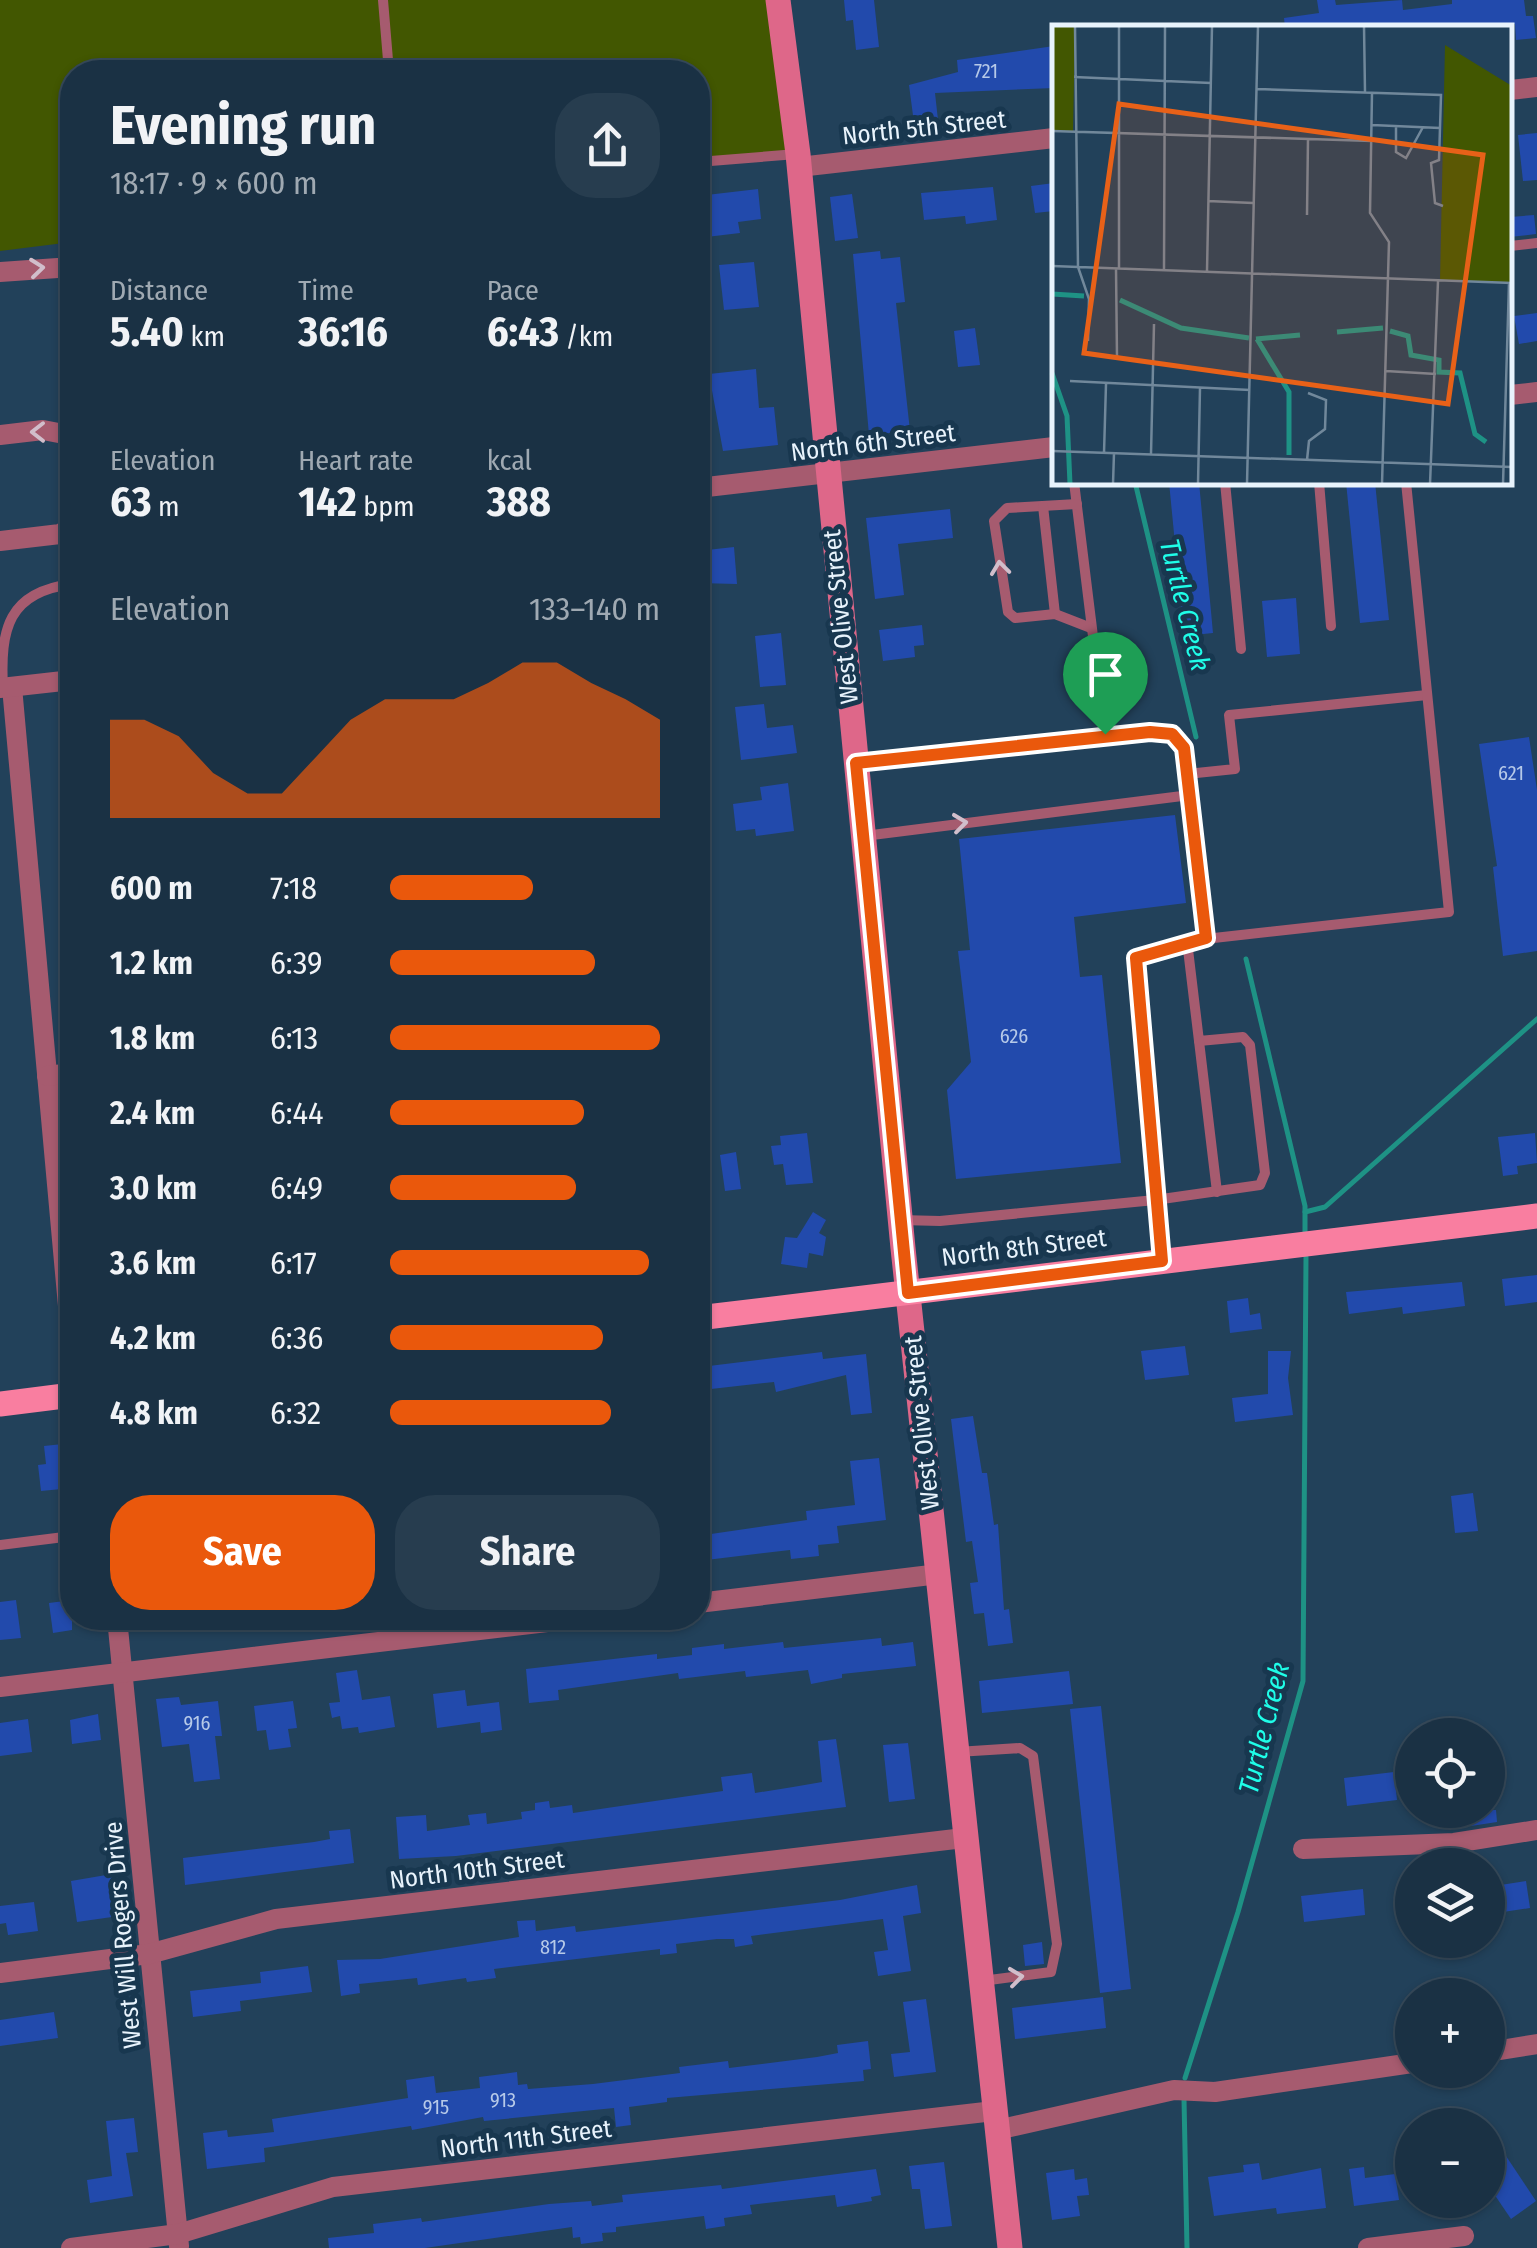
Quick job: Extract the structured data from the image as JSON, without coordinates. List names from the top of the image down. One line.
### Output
{"streets":{"main road":["West Olive Street","North 8th Street"],"street":["North 5th Street","North 6th Street","North 10th Street","West Will Rogers Drive","North 11th Street"]},"crossings":[["North 5th Street","West Olive Street"],["North 6th Street","West Olive Street"],["West Olive Street","North 8th Street"],["West Olive Street","North 10th Street"],["West Olive Street","North 11th Street"],["North 10th Street","West Will Rogers Drive"],["West Will Rogers Drive","North 11th Street"]],"water":["Turtle Creek"],"house_numbers":["721","621","626","916","812","913","915"],"page":{"heading":["Evening run","18:17 · 9 × 600 m"],"stats":[["Distance","5.40 km"],["Time","36:16"],["Pace","6:43 /km"],["Elevation","63 m"],["Heart rate","142 bpm"],["kcal","388"]],"chart":["Elevation","133–140 m"],"list":[{"name":"600 m","note":"7:18"},{"name":"1.2 km","note":"6:39"},{"name":"1.8 km","note":"6:13"},{"name":"2.4 km","note":"6:44"},{"name":"3.0 km","note":"6:49"},{"name":"3.6 km","note":"6:17"},{"name":"4.2 km","note":"6:36"},{"name":"4.8 km","note":"6:32"}],"buttons":["Save","Share"],"map_buttons":["+","−"]}}
